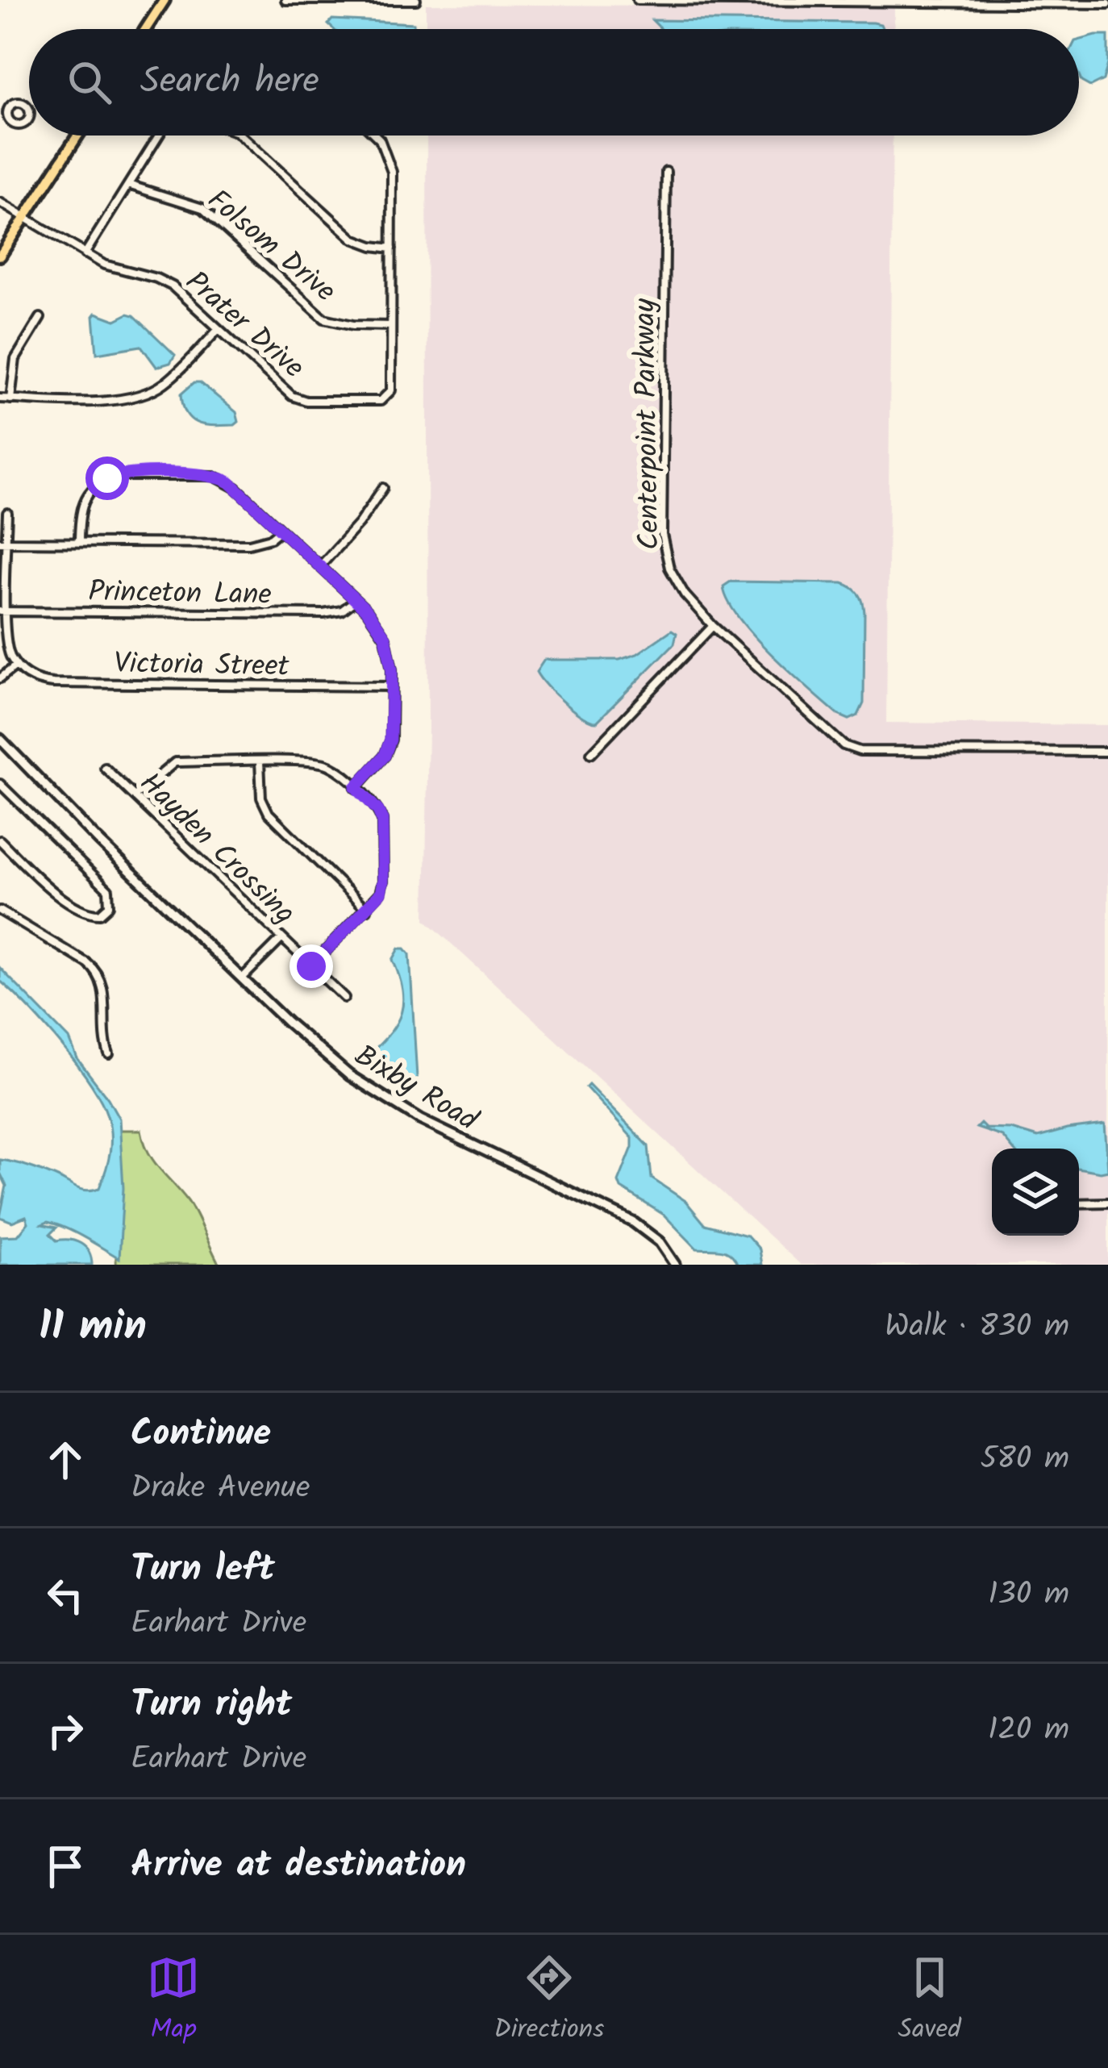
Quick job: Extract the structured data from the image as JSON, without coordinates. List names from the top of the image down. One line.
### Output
{"streets":{"street":["Folsom Drive","Prater Drive","Centerpoint Parkway","Princeton Lane","Victoria Street","Hayden Crossing","Bixby Road"]},"crossings":[["Folsom Drive","Prater Drive"]],"page":{"search":"Search here","heading":["11 min","Walk · 830 m"],"list":[["Continue","Drake Avenue","580 m"],["Turn left","Earhart Drive","130 m"],["Turn right","Earhart Drive","120 m"],"Arrive at destination"],"nav":["Map","Directions","Saved"]}}
